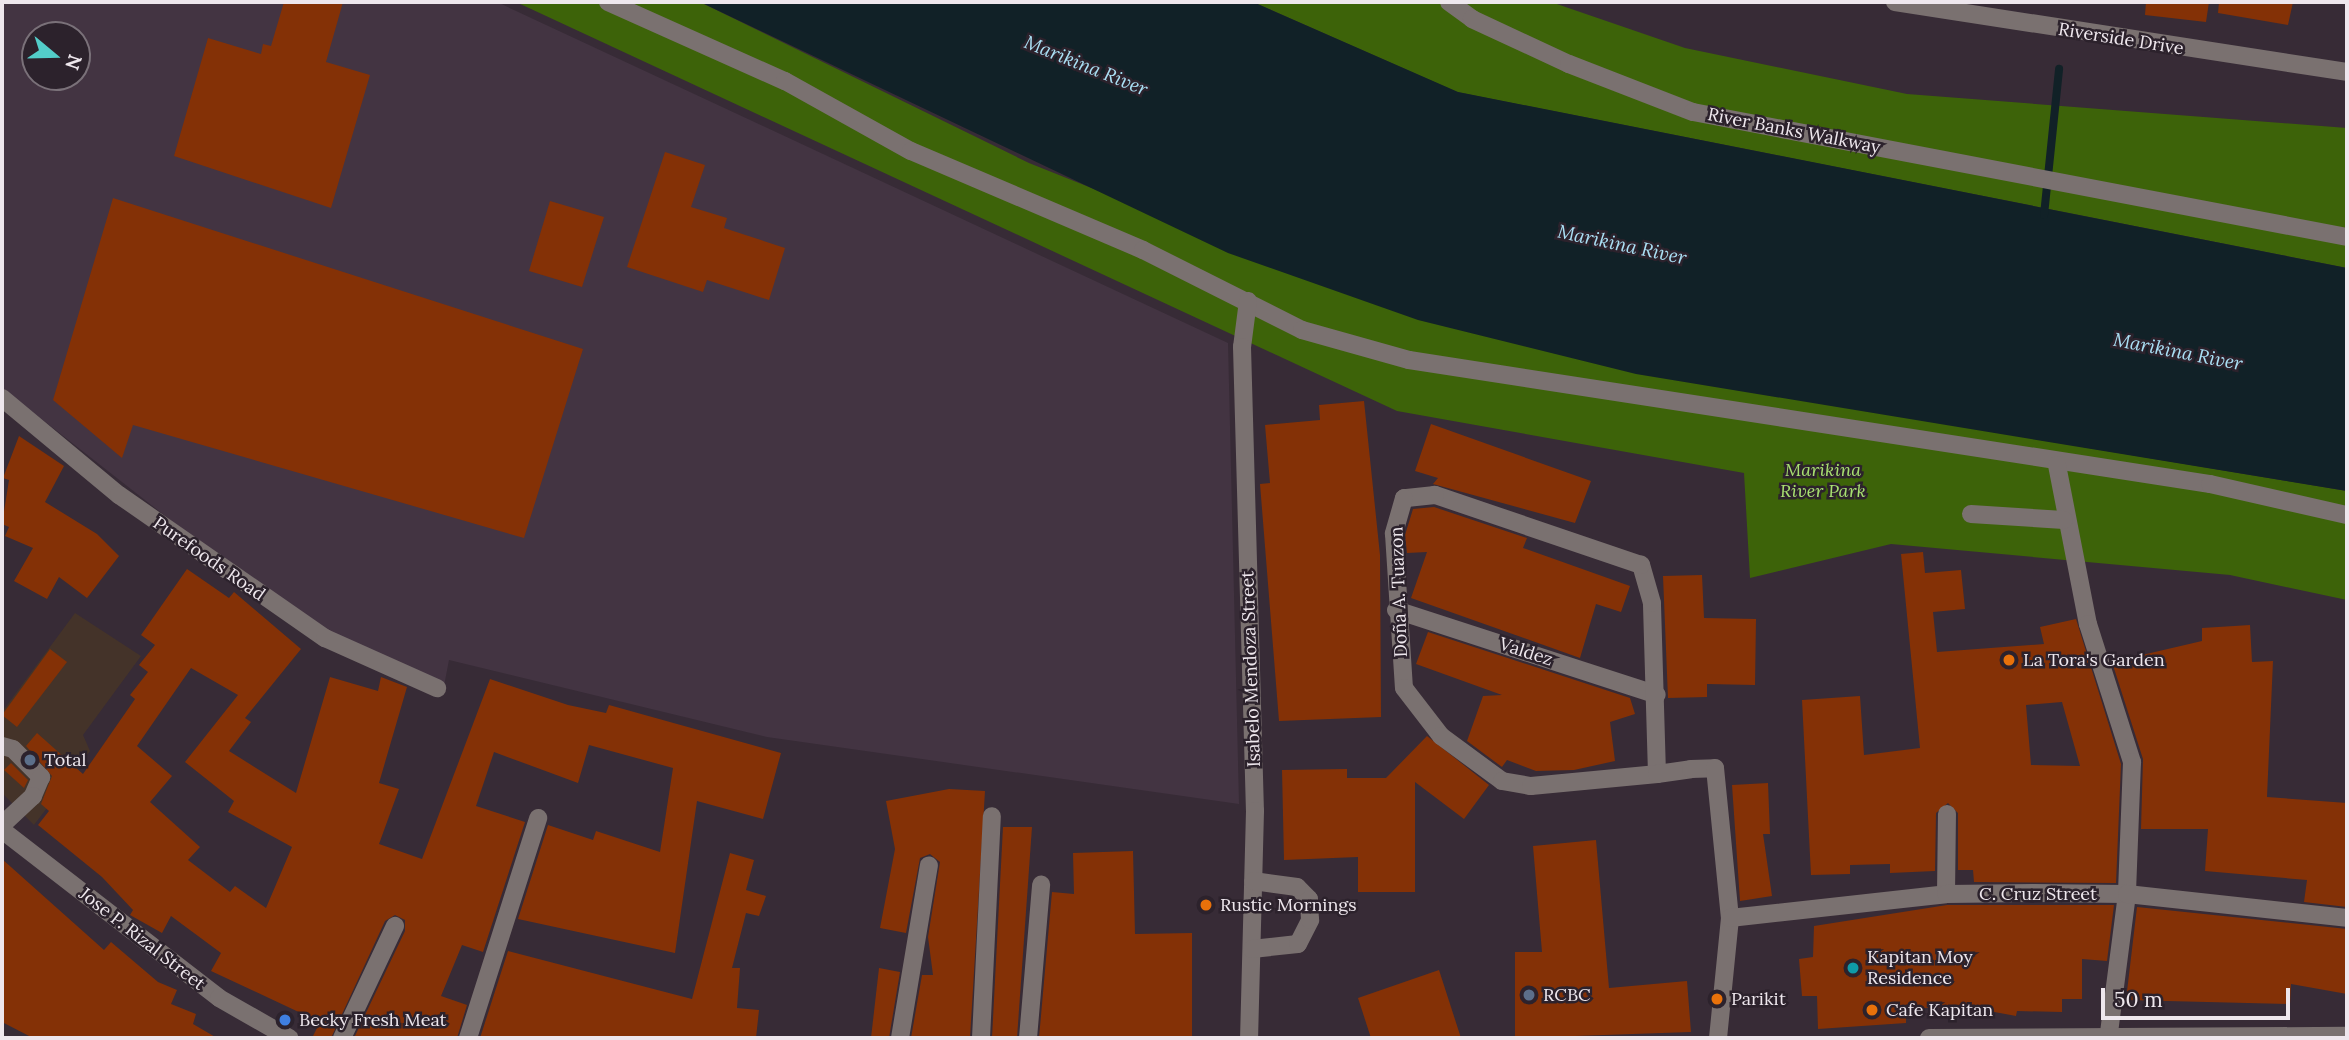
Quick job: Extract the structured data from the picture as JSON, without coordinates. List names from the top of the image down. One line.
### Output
{"streets":{"street":["Riverside Drive","River Banks Walkway","Purefoods Road","Doña A. Tuazon","Valdez","Isabelo Mendoza Street","C. Cruz Street","Jose P. Rizal Street"]},"crossings":[["Doña A. Tuazon","Valdez"],["Doña A. Tuazon","C. Cruz Street"]],"water":["Marikina River"],"parks":["Marikina River Park"],"places":["La Tora's Garden","Total","Rustic Mornings","Kapitan Moy Residence","RCBC","Parikit","Cafe Kapitan","Becky Fresh Meat"],"scale_bar":"50 m","north":"right"}
